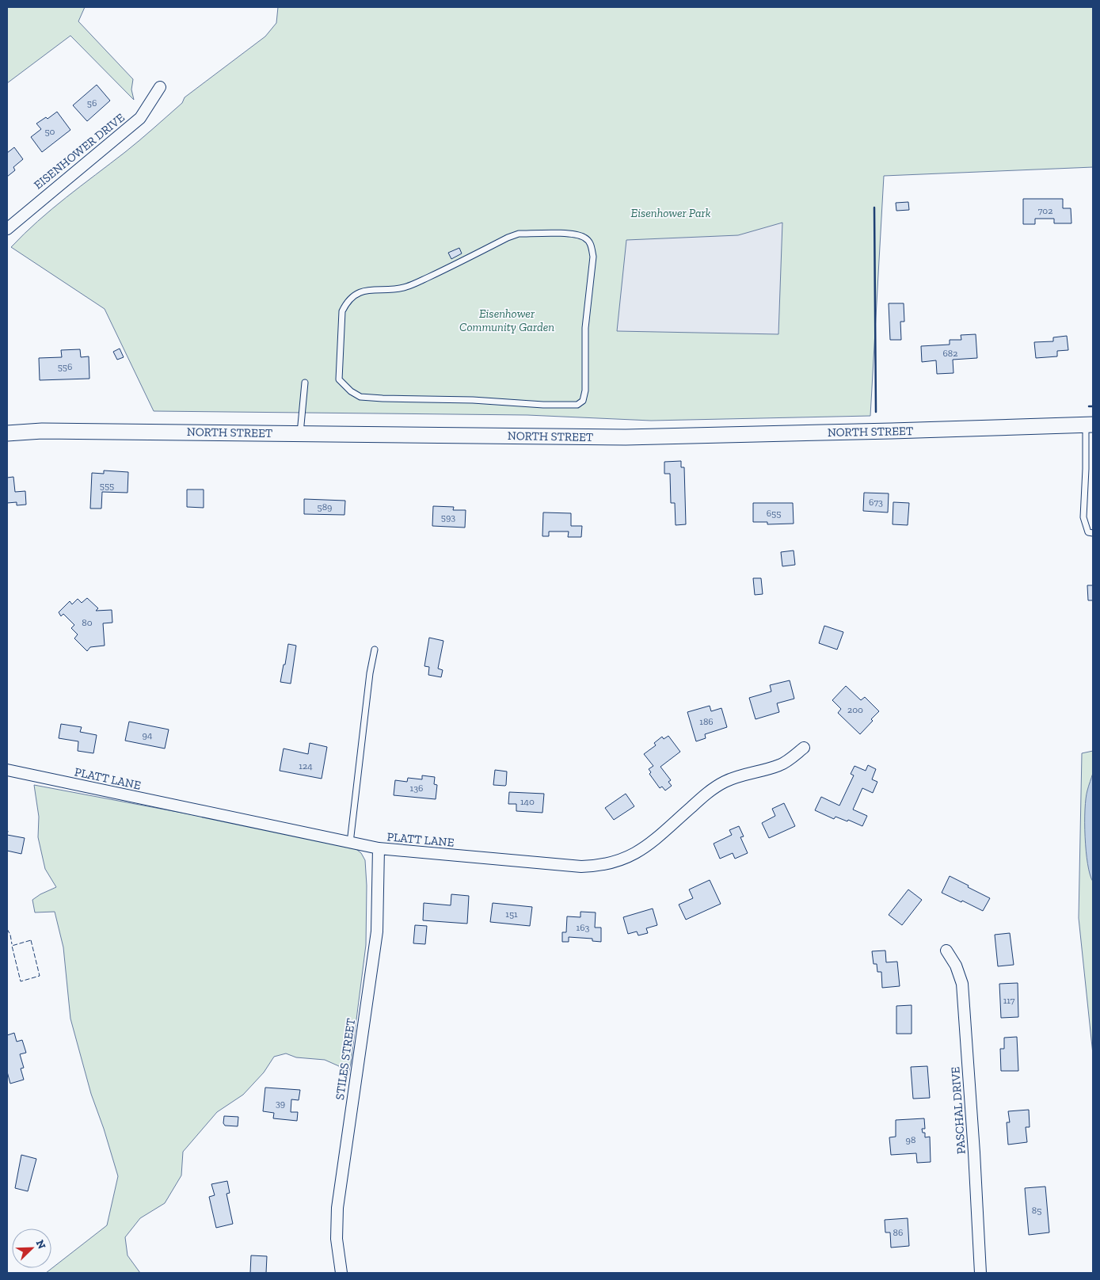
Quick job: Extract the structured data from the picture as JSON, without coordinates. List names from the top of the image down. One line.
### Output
{"streets":{"main road":["NORTH STREET"],"street":["EISENHOWER DRIVE","PLATT LANE","STILES STREET","PASCHAL DRIVE"]},"crossings":[["PLATT LANE","STILES STREET"]],"parks":["Eisenhower Park","Eisenhower Community Garden"],"house_numbers":["56","50","702","682","556","555","673","589","655","593","80","200","186","94","124","136","140","151","163","117","39","98","85","86"],"north":"top right"}
